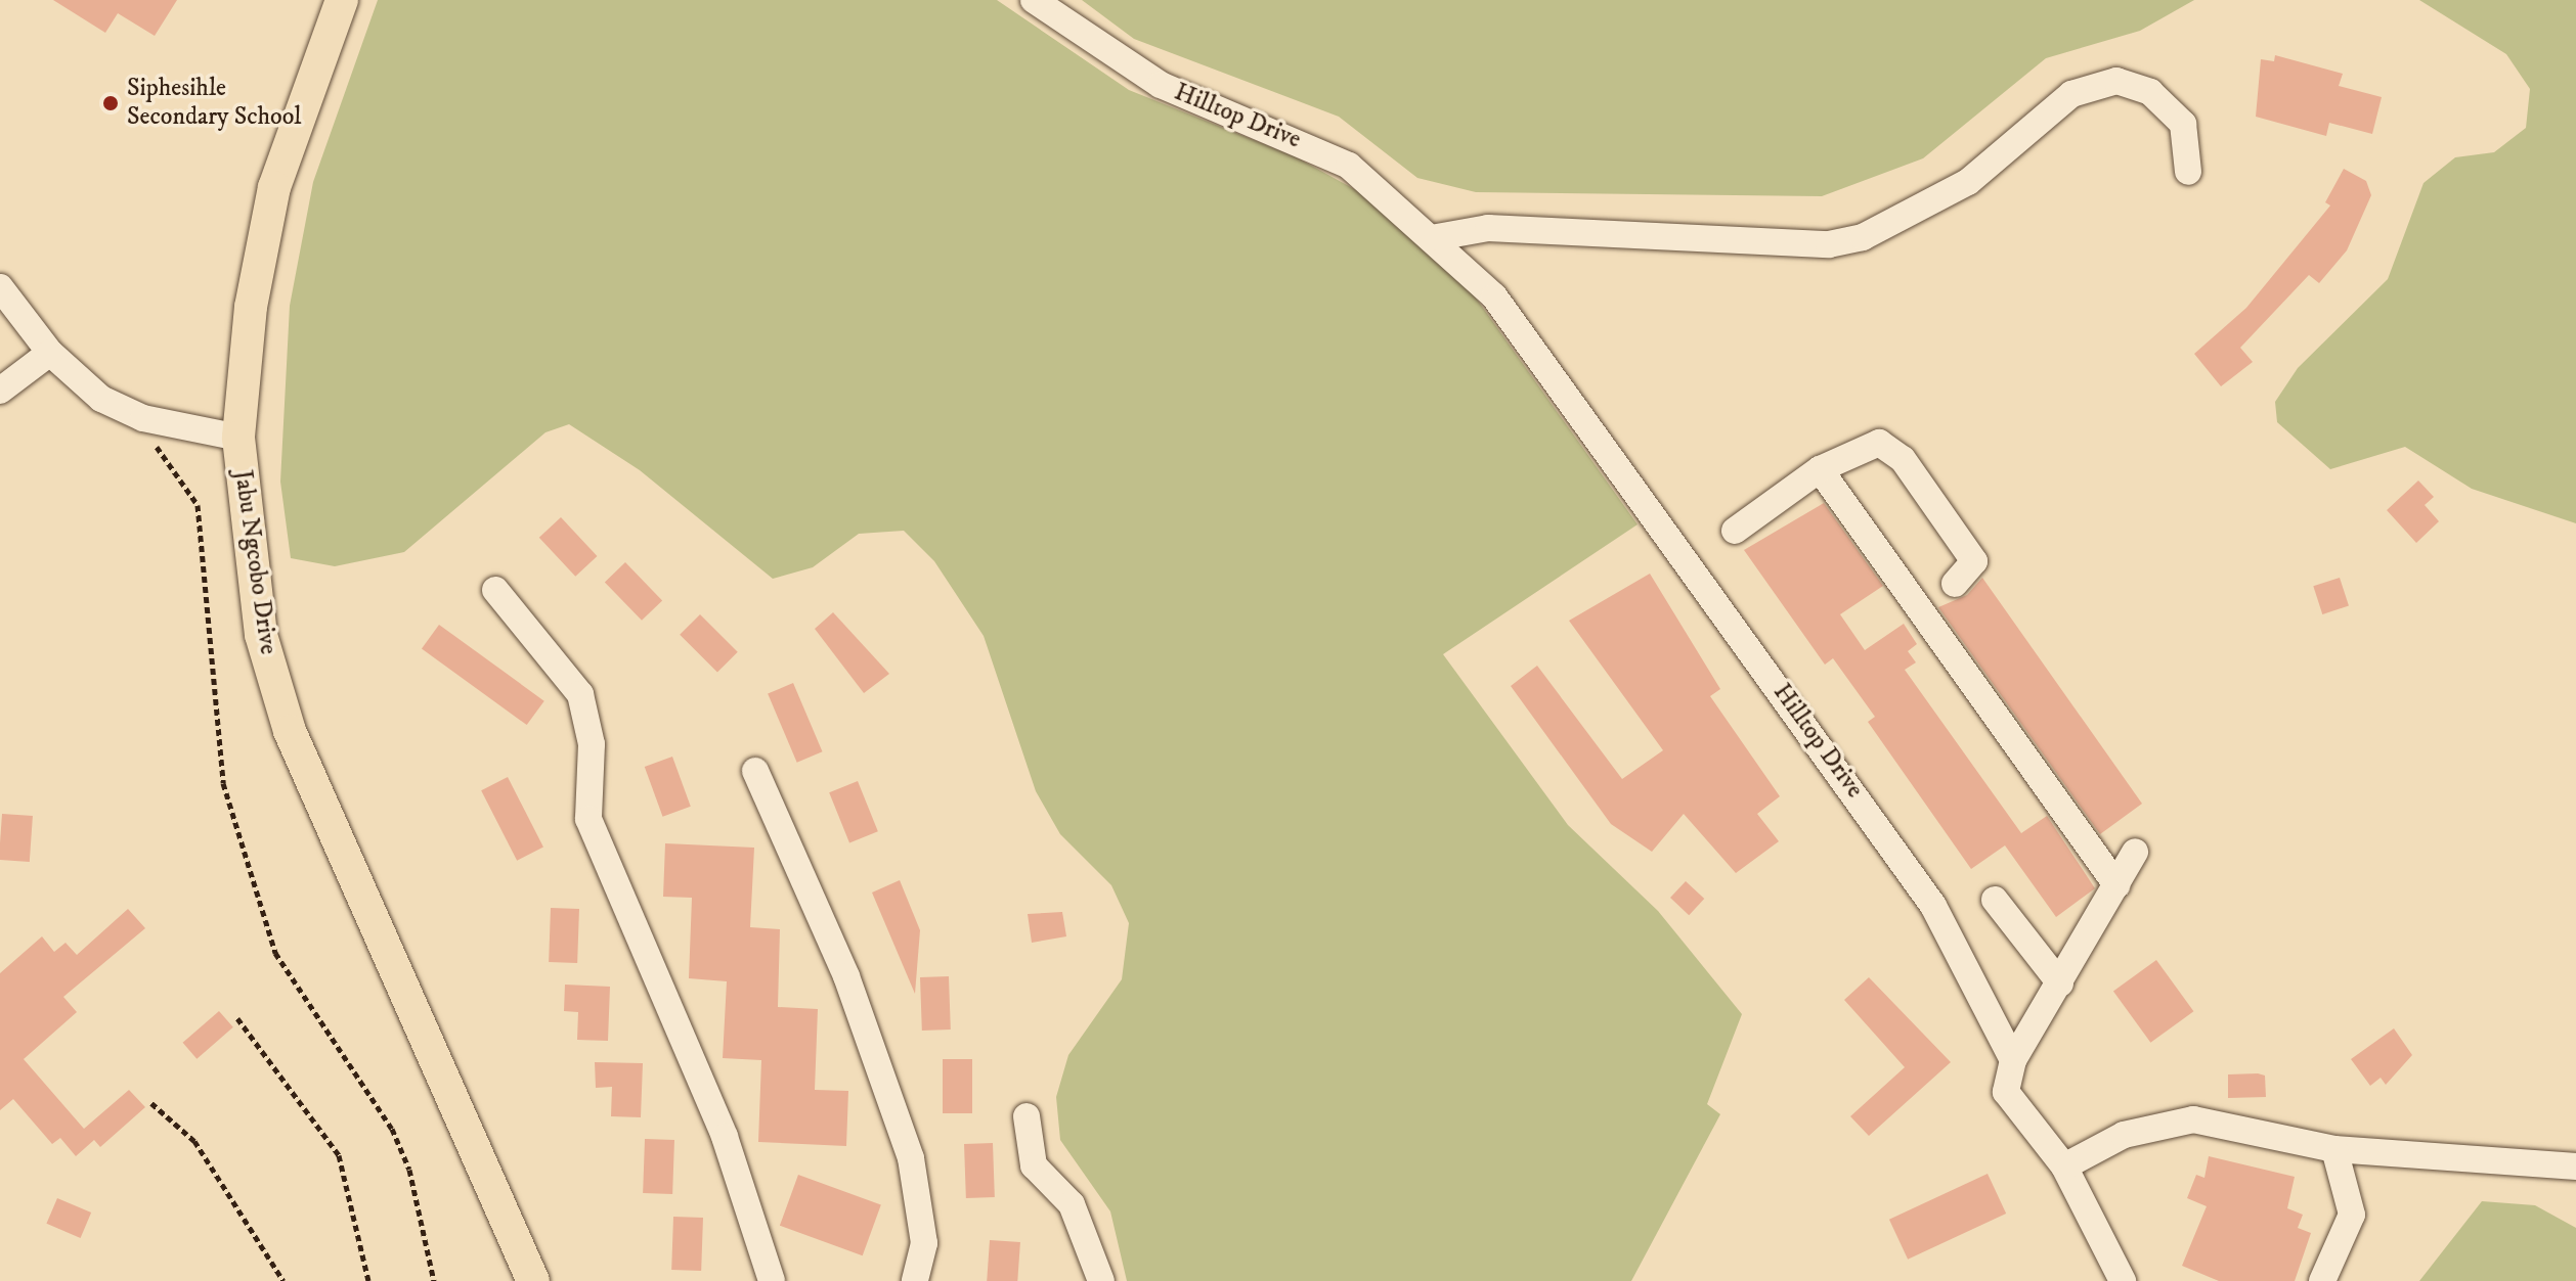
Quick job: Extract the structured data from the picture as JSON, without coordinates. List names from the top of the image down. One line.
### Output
{"streets":{"main road":["Jabu Ngcobo Drive"],"street":["Hilltop Drive"]},"places":["Siphesihle Secondary School"]}
